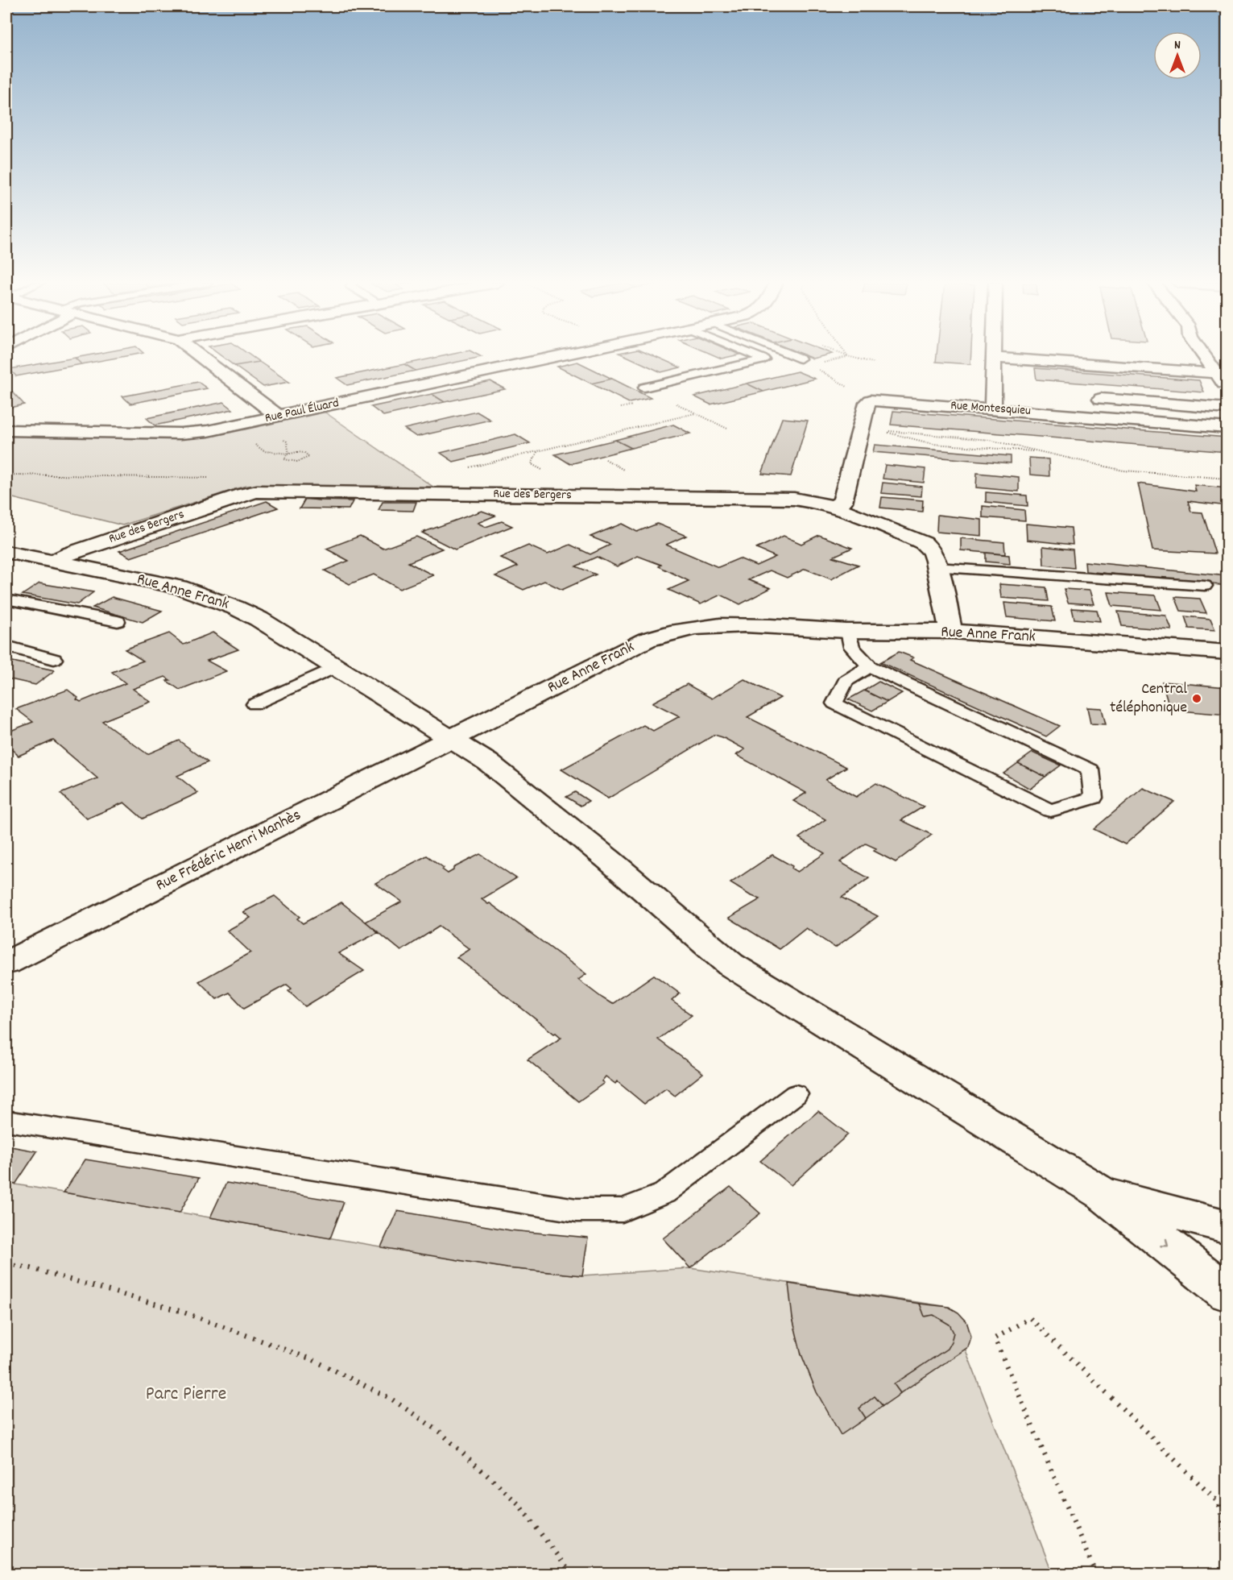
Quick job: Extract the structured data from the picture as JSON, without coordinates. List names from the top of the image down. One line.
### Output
{"streets":{"street":["Rue Montesquieu","Rue Paul Éluard","Rue des Bergers","Rue Anne Frank","Rue Frédéric Henri Manhès"]},"crossings":[["Rue des Bergers","Rue Anne Frank"],["Rue Anne Frank","Rue Frédéric Henri Manhès"]],"parks":["Parc Pierre"],"places":["Central téléphonique"],"north":"top"}
